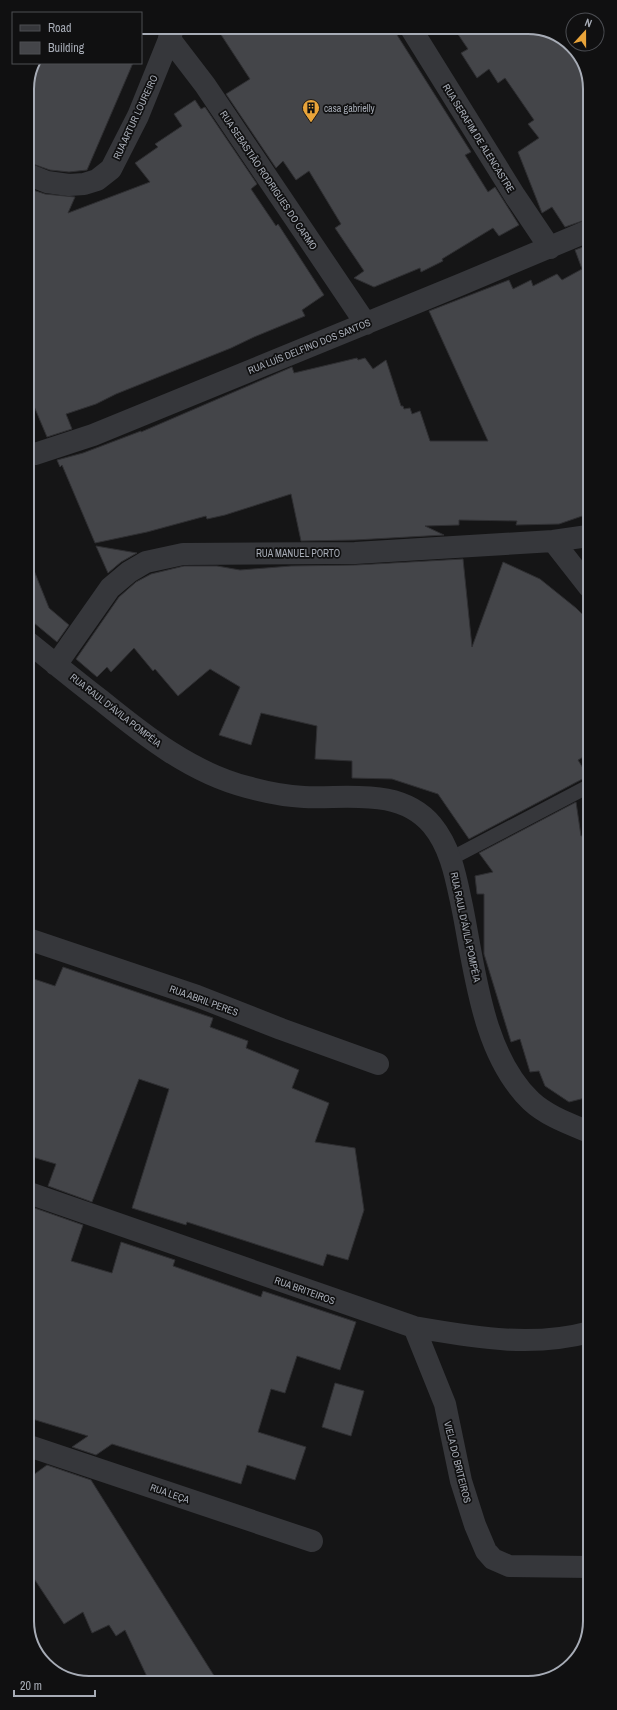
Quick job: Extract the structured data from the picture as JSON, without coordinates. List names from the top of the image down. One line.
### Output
{"streets":{"street":["RUA ARTUR LOUREIRO","RUA SERAFIM DE ALENCASTRE","RUA SEBASTIÃO RODRIGUES DO CARMO","RUA LUÍS DELFINO DOS SANTOS","RUA MANUEL PORTO","RUA RAUL D'ÁVILA POMPÉIA","RUA ABRIL PERES","RUA BRITEIROS","VIELA DO BRITEIROS","RUA LEÇA"]},"crossings":[["RUA SERAFIM DE ALENCASTRE","RUA LUÍS DELFINO DOS SANTOS"],["RUA SEBASTIÃO RODRIGUES DO CARMO","RUA LUÍS DELFINO DOS SANTOS"],["RUA MANUEL PORTO","RUA RAUL D'ÁVILA POMPÉIA"],["RUA BRITEIROS","VIELA DO BRITEIROS"]],"places":{"building":["casa gabrielly"]},"legend":["Road","Building"],"scale_bar":"20 m","north":"top"}
